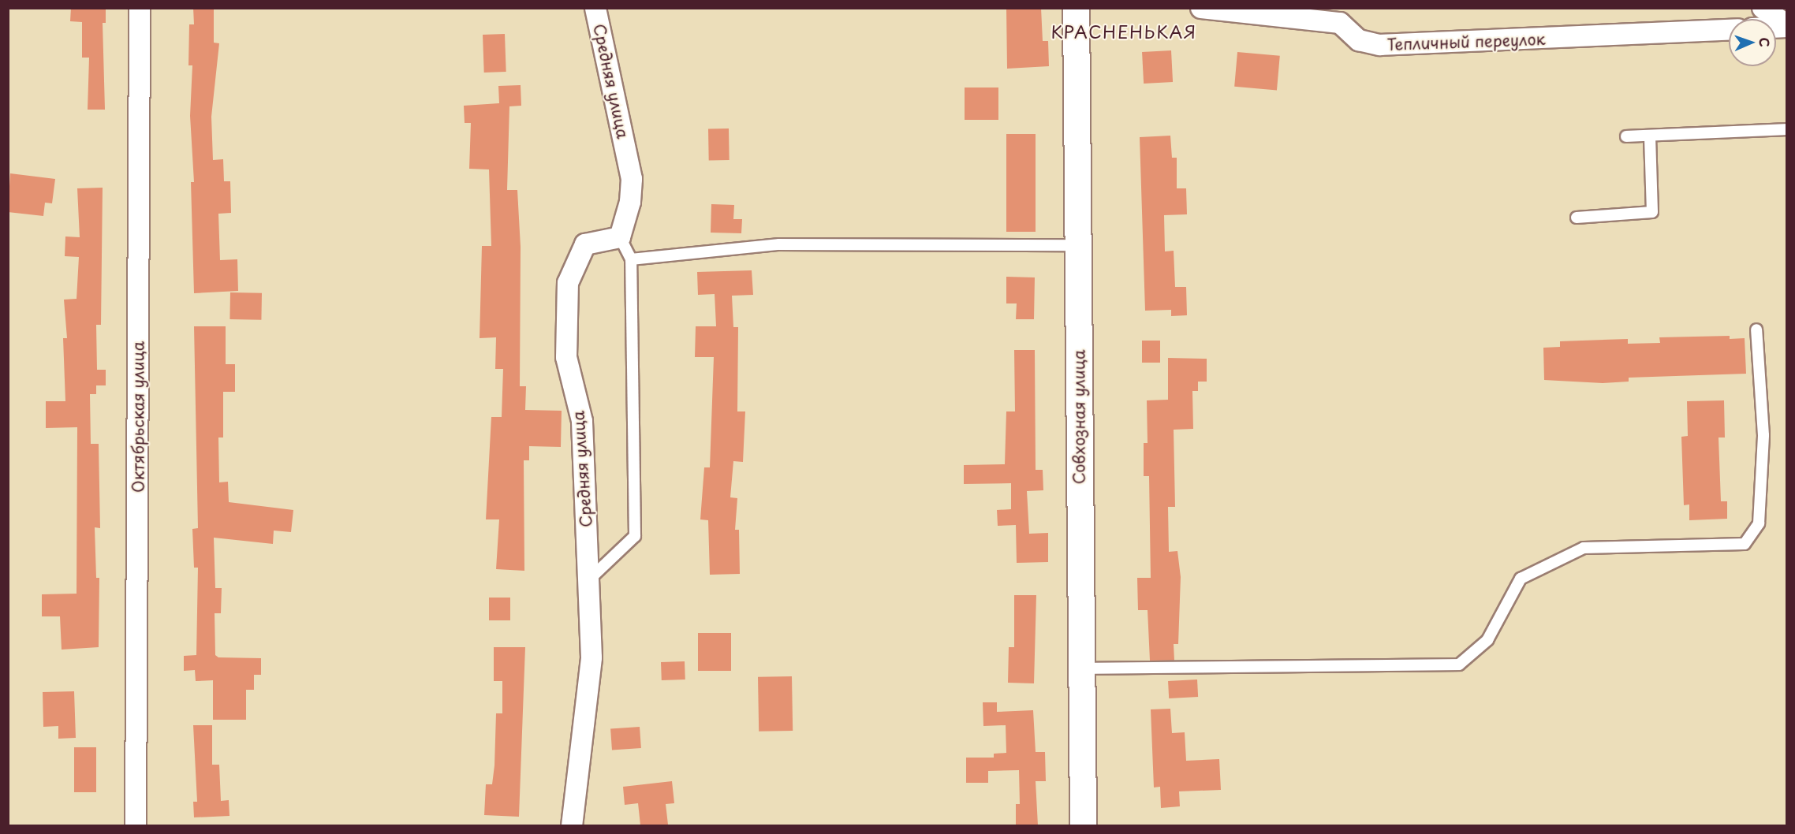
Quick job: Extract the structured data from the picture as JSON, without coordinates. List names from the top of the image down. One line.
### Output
{"streets":{"street":["Тепличный переулок","Средняя улица","Октябрьская улица","Совхозная улица"]},"districts":["КРАСНЕНЬКАЯ"],"north":"right"}
